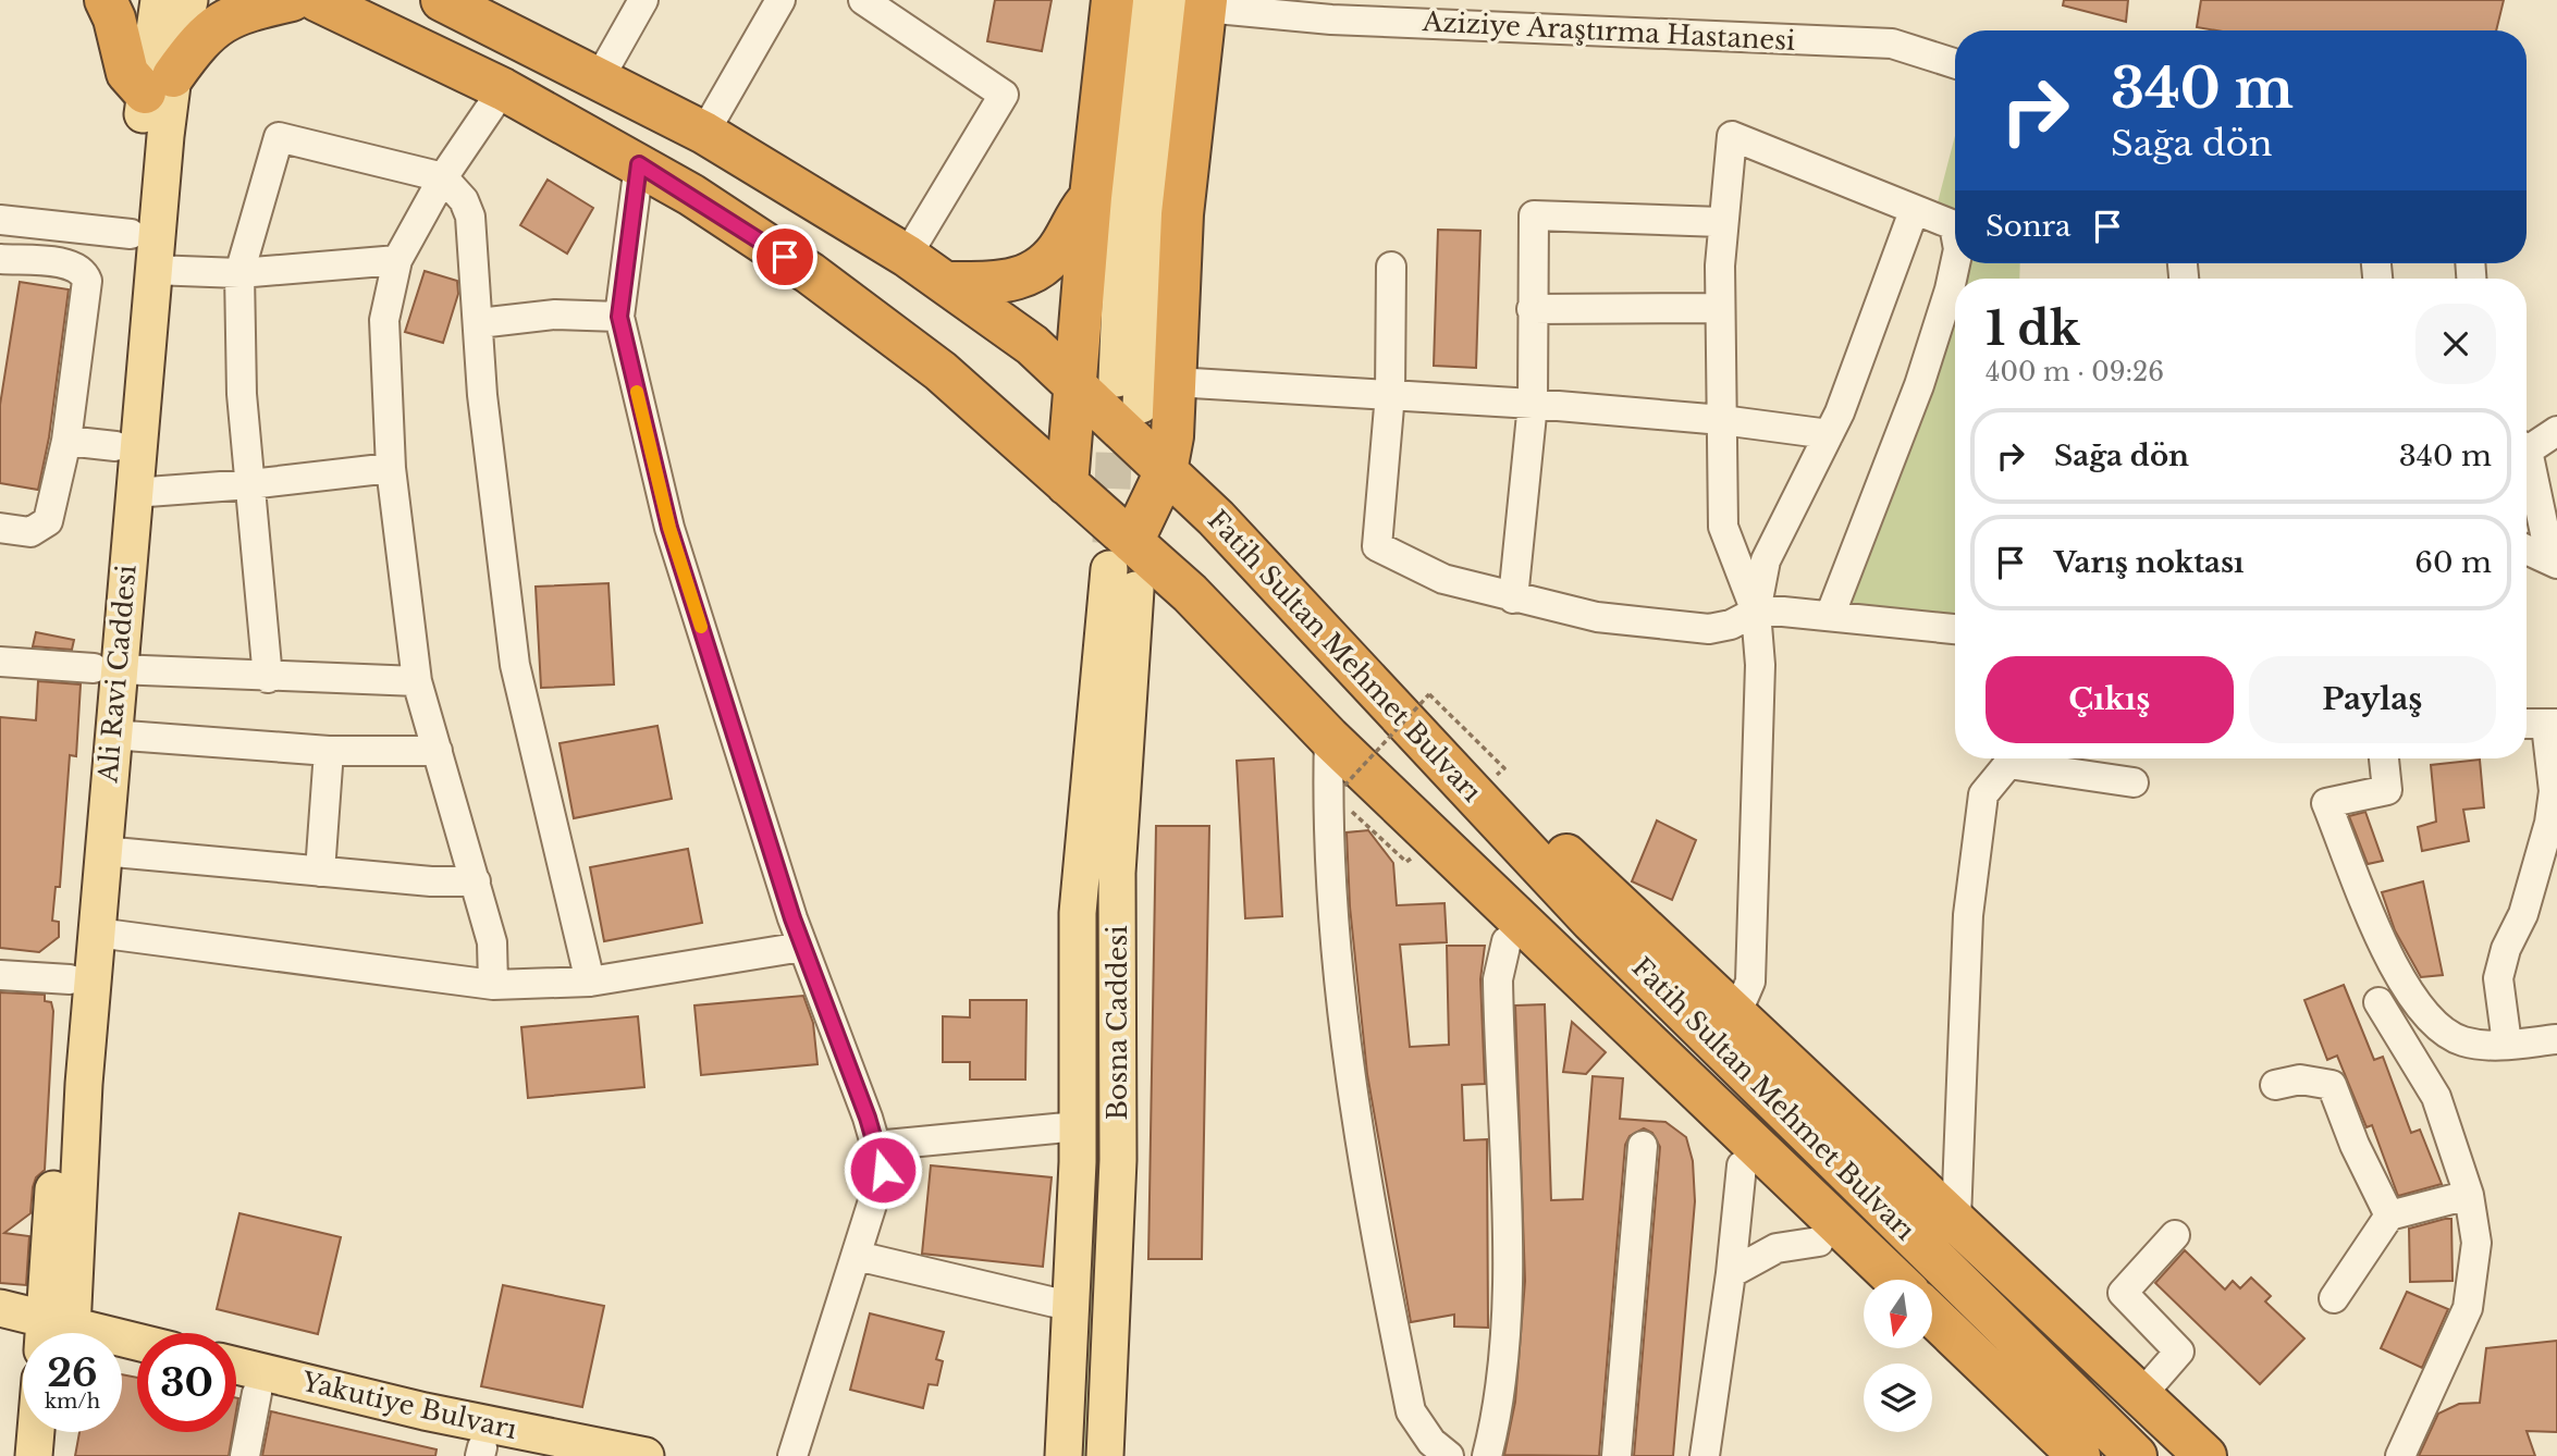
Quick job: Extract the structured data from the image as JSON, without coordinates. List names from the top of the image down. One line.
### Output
{"streets":{"highway":["Fatih Sultan Mehmet Bulvarı"],"main road":["Ali Ravi Caddesi","Bosna Caddesi","Yakutiye Bulvarı"],"street":["Aziziye Araştırma Hastanesi"]},"crossings":[["Fatih Sultan Mehmet Bulvarı","Bosna Caddesi"]],"north":"bottom","page":{"turn":["340 m","Sağa dön"],"then":"Sonra","heading":["1 dk","400 m · 09:26"],"list":[{"name":"Sağa dön","value":"340 m"},{"name":"Varış noktası","value":"60 m"}],"buttons":["Çıkış","Paylaş"],"speed":"26 km/h","limit":"30"}}
